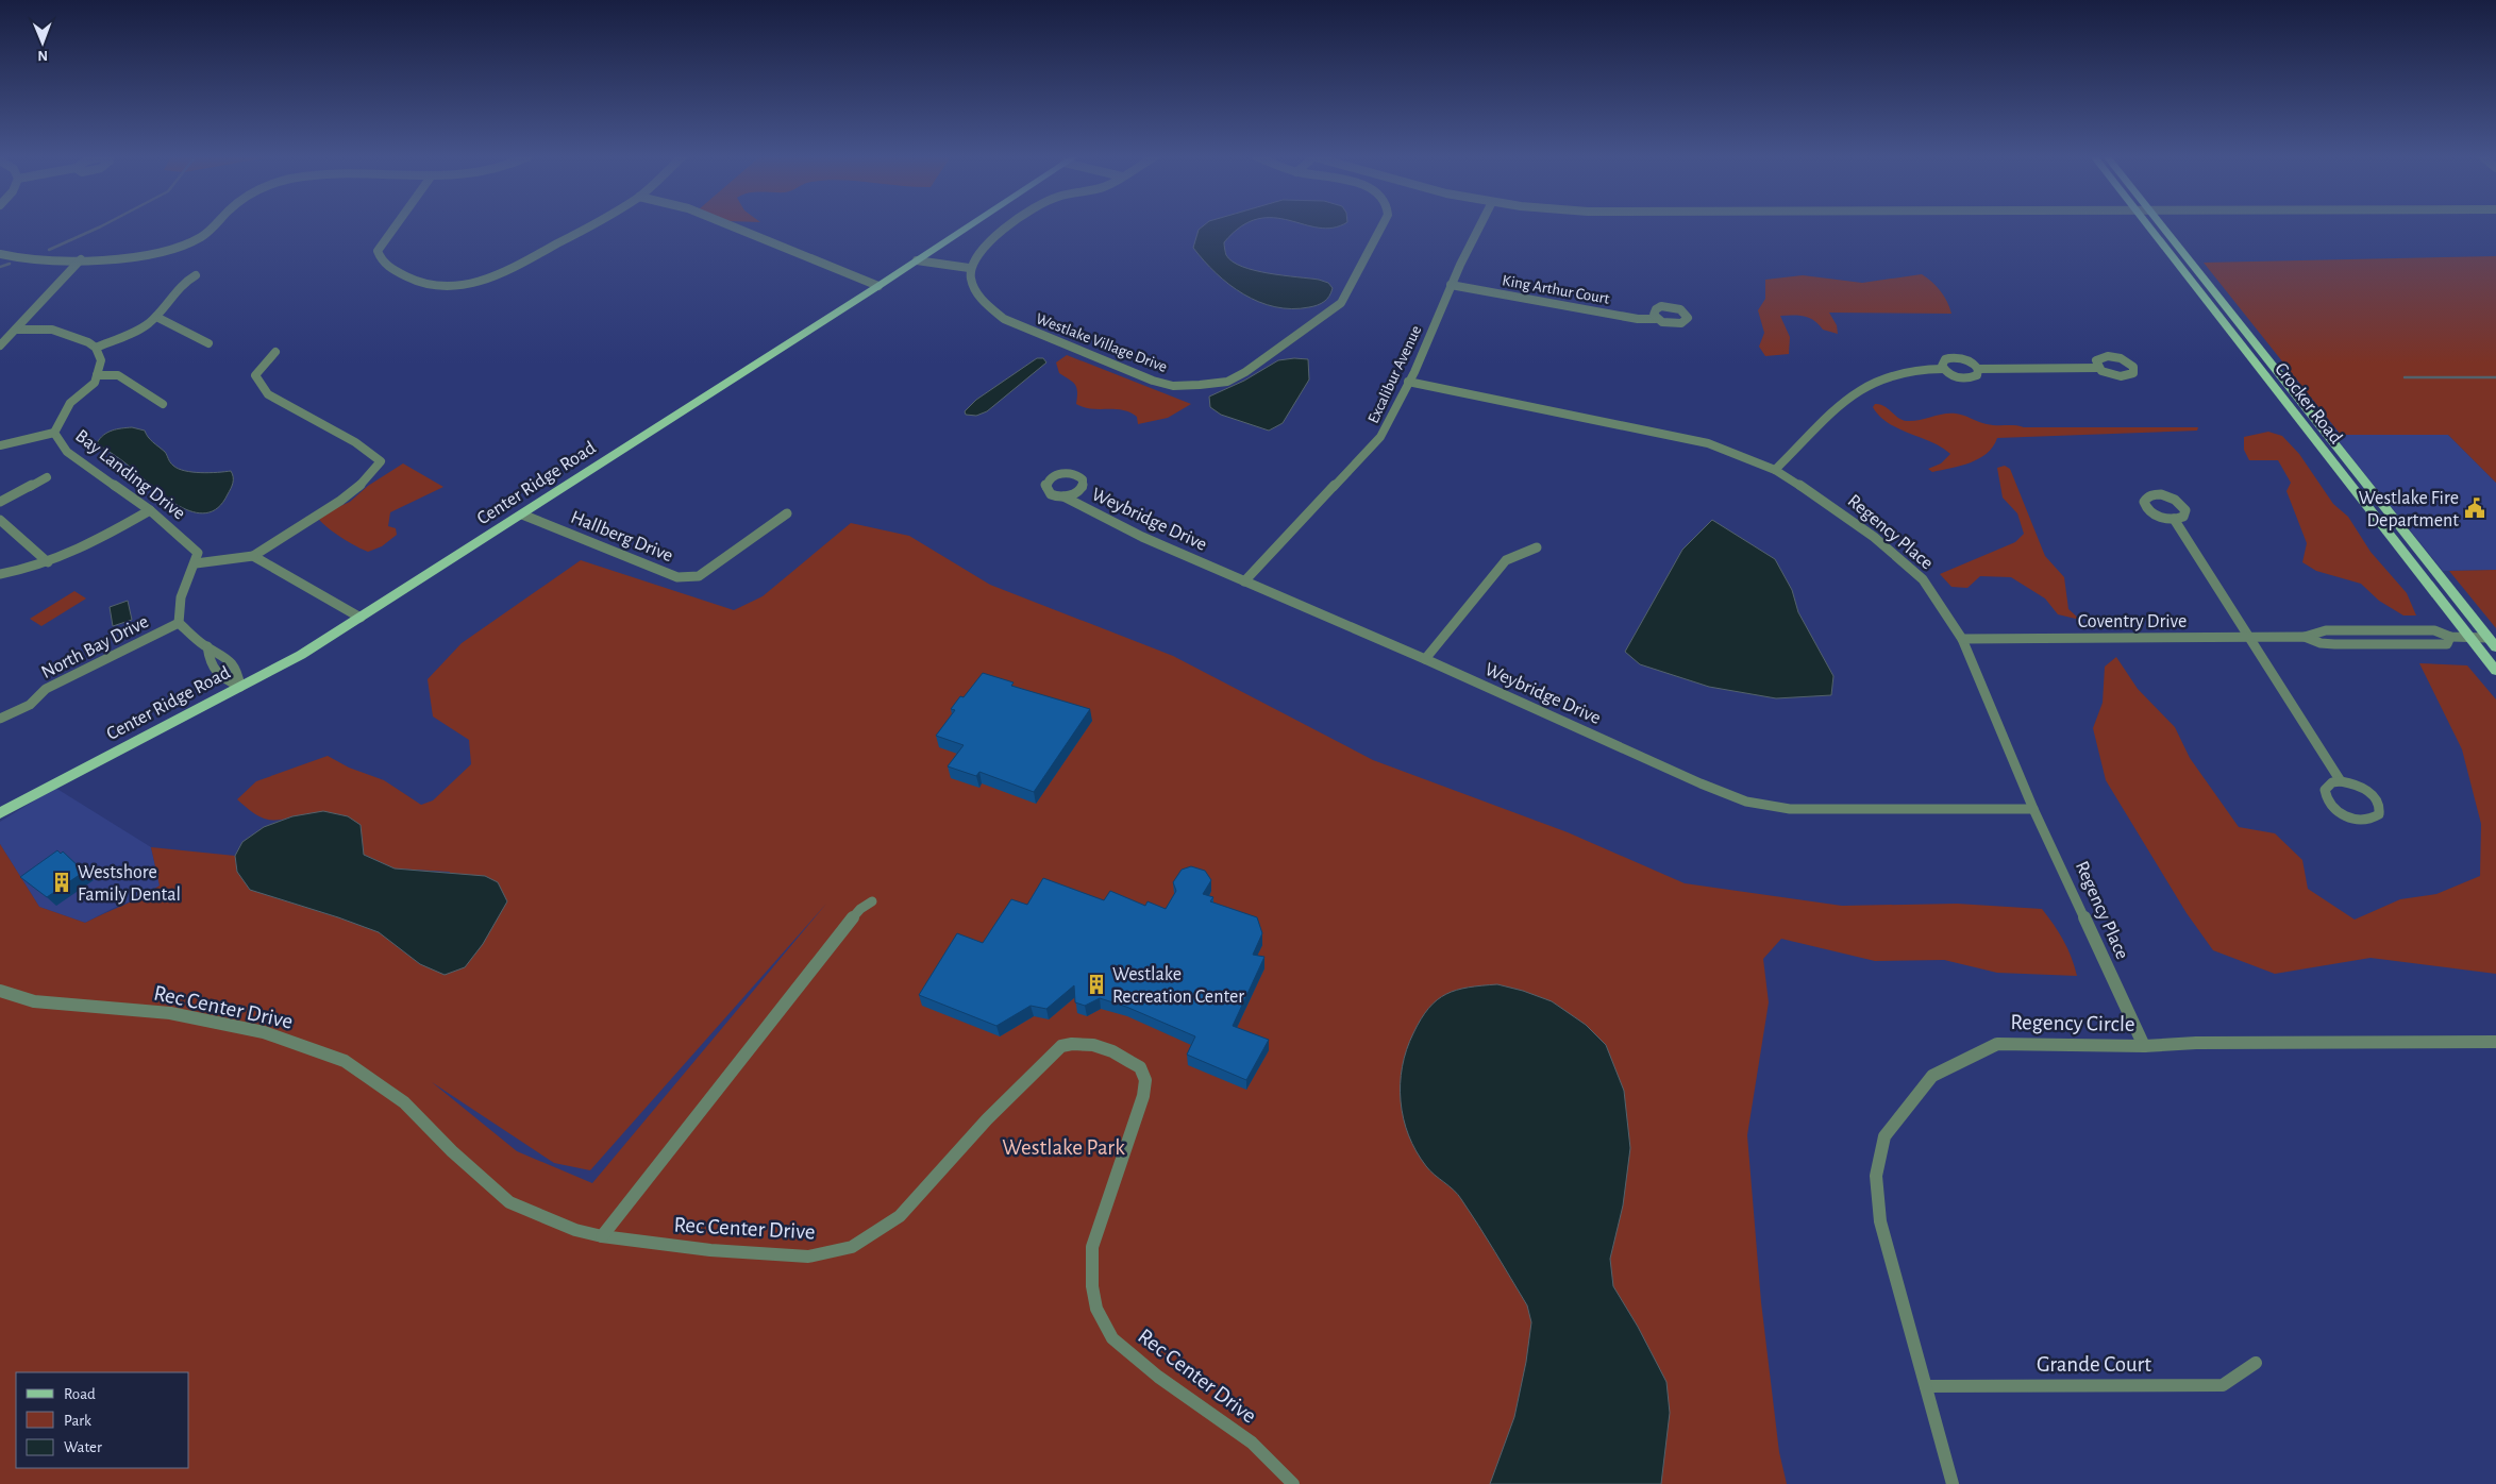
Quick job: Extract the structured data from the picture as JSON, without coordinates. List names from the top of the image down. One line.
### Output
{"streets":{"main road":["Crocker Road","Center Ridge Road"],"street":["King Arthur Court","Westlake Village Drive","Excalibur Avenue","Bay Landing Drive","Weybridge Drive","Regency Place","Hallberg Drive","Coventry Drive","North Bay Drive","Rec Center Drive","Regency Circle","Grande Court"]},"crossings":[["King Arthur Court","Excalibur Avenue"],["Excalibur Avenue","Weybridge Drive"],["Excalibur Avenue","Regency Place"],["Crocker Road","Coventry Drive"],["Center Ridge Road","Hallberg Drive"],["Weybridge Drive","Regency Place"],["Regency Place","Coventry Drive"],["Regency Place","Regency Circle"],["Regency Circle","Grande Court"]],"parks":["Westlake Park"],"places":{"public building":["Westlake Fire Department"],"building":["Westshore Family Dental","Westlake Recreation Center"]},"legend":["Road","Park","Water"],"north":"bottom"}
